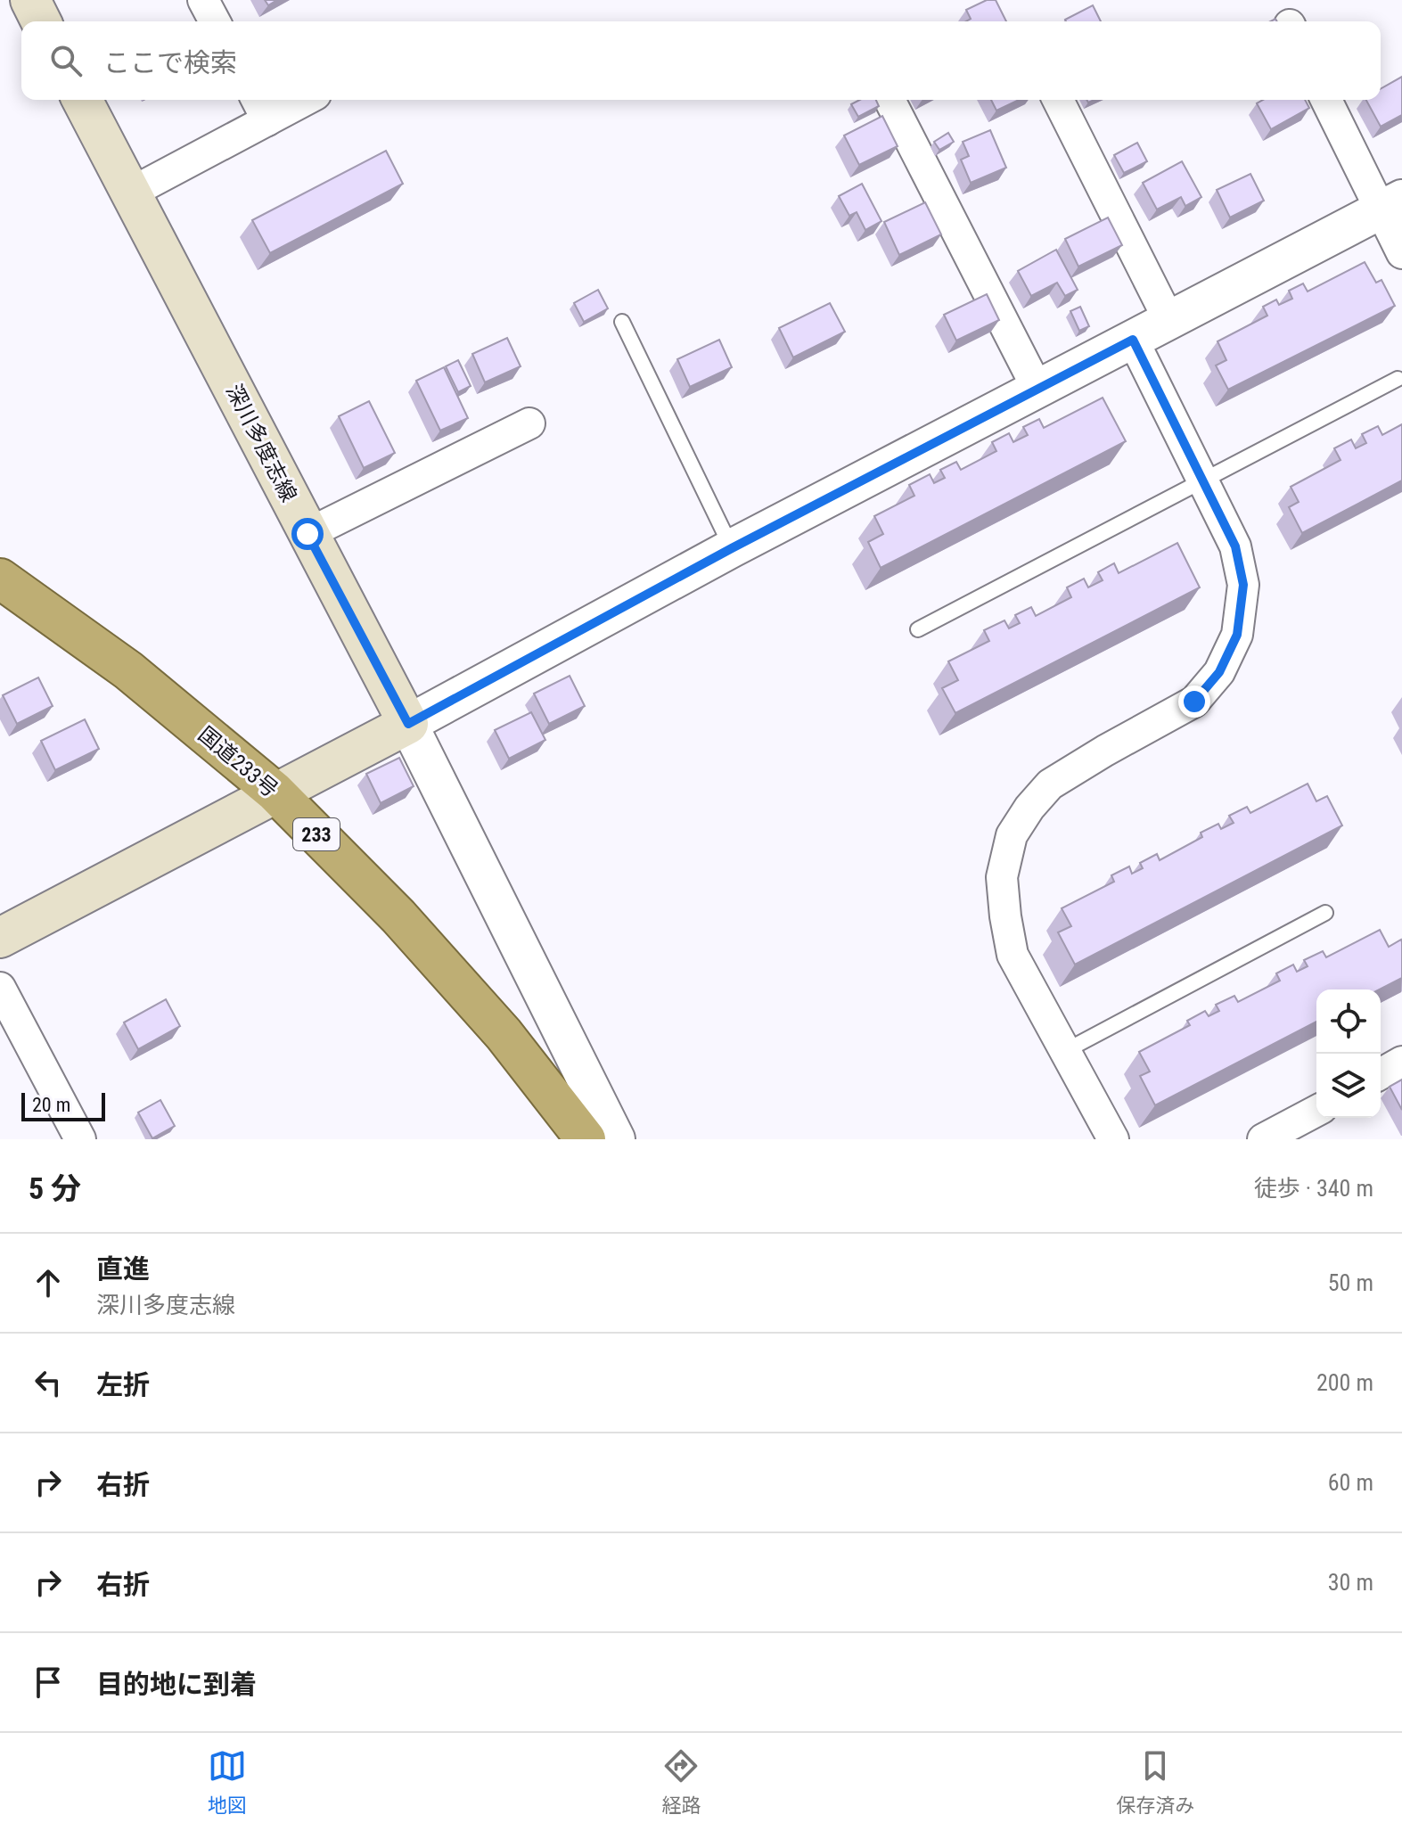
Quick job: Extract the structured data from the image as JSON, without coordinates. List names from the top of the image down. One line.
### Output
{"streets":{"highway":["国道233号","233"],"main road":["深川多度志線"]},"scale_bar":"20 m","page":{"search":"ここで検索","scale":"20 m","heading":["5 分","徒歩 · 340 m"],"list":[["直進","深川多度志線","50 m"],["左折","200 m"],["右折","60 m"],["右折","30 m"],"目的地に到着"],"nav":["地図","経路","保存済み"]}}
